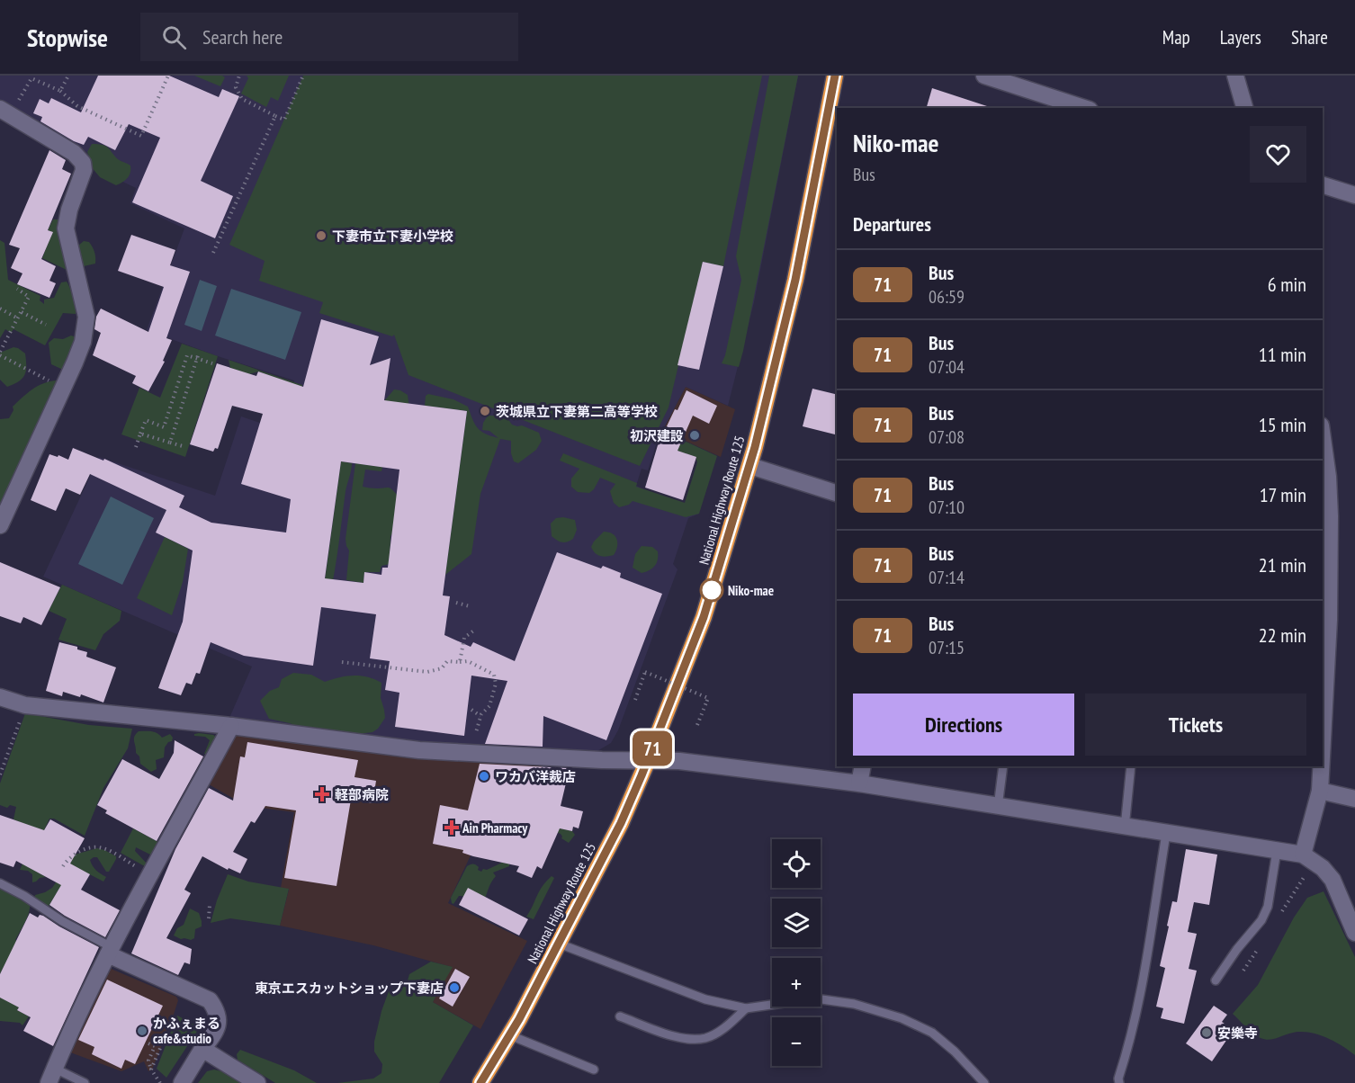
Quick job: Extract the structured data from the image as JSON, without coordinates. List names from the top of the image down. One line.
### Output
{"streets":{"highway":["National Highway Route 125"]},"places":{"other":["下妻市立下妻小学校","茨城県立下妻第二高等学校","初沢建設","Niko-mae","ワカバ洋裁店","東京エスカットショップ下妻店","かふぇまる cafe&studio","安樂寺"],"health":["軽部病院","Ain Pharmacy"]},"lines":["bus line 71"],"page":{"header":"Stopwise","search":"Search here","nav":["Map","Layers","Share"],"on_map":"71","heading":[["Niko-mae","Bus"],"Departures"],"list":[{"mark":"71","name":"Bus","note":"06:59","value":"6 min"},{"mark":"71","name":"Bus","note":"07:04","value":"11 min"},{"mark":"71","name":"Bus","note":"07:08","value":"15 min"},{"mark":"71","name":"Bus","note":"07:10","value":"17 min"},{"mark":"71","name":"Bus","note":"07:14","value":"21 min"},{"mark":"71","name":"Bus","note":"07:15","value":"22 min"}],"buttons":["Directions","Tickets"],"map_buttons":["+","−"]}}
